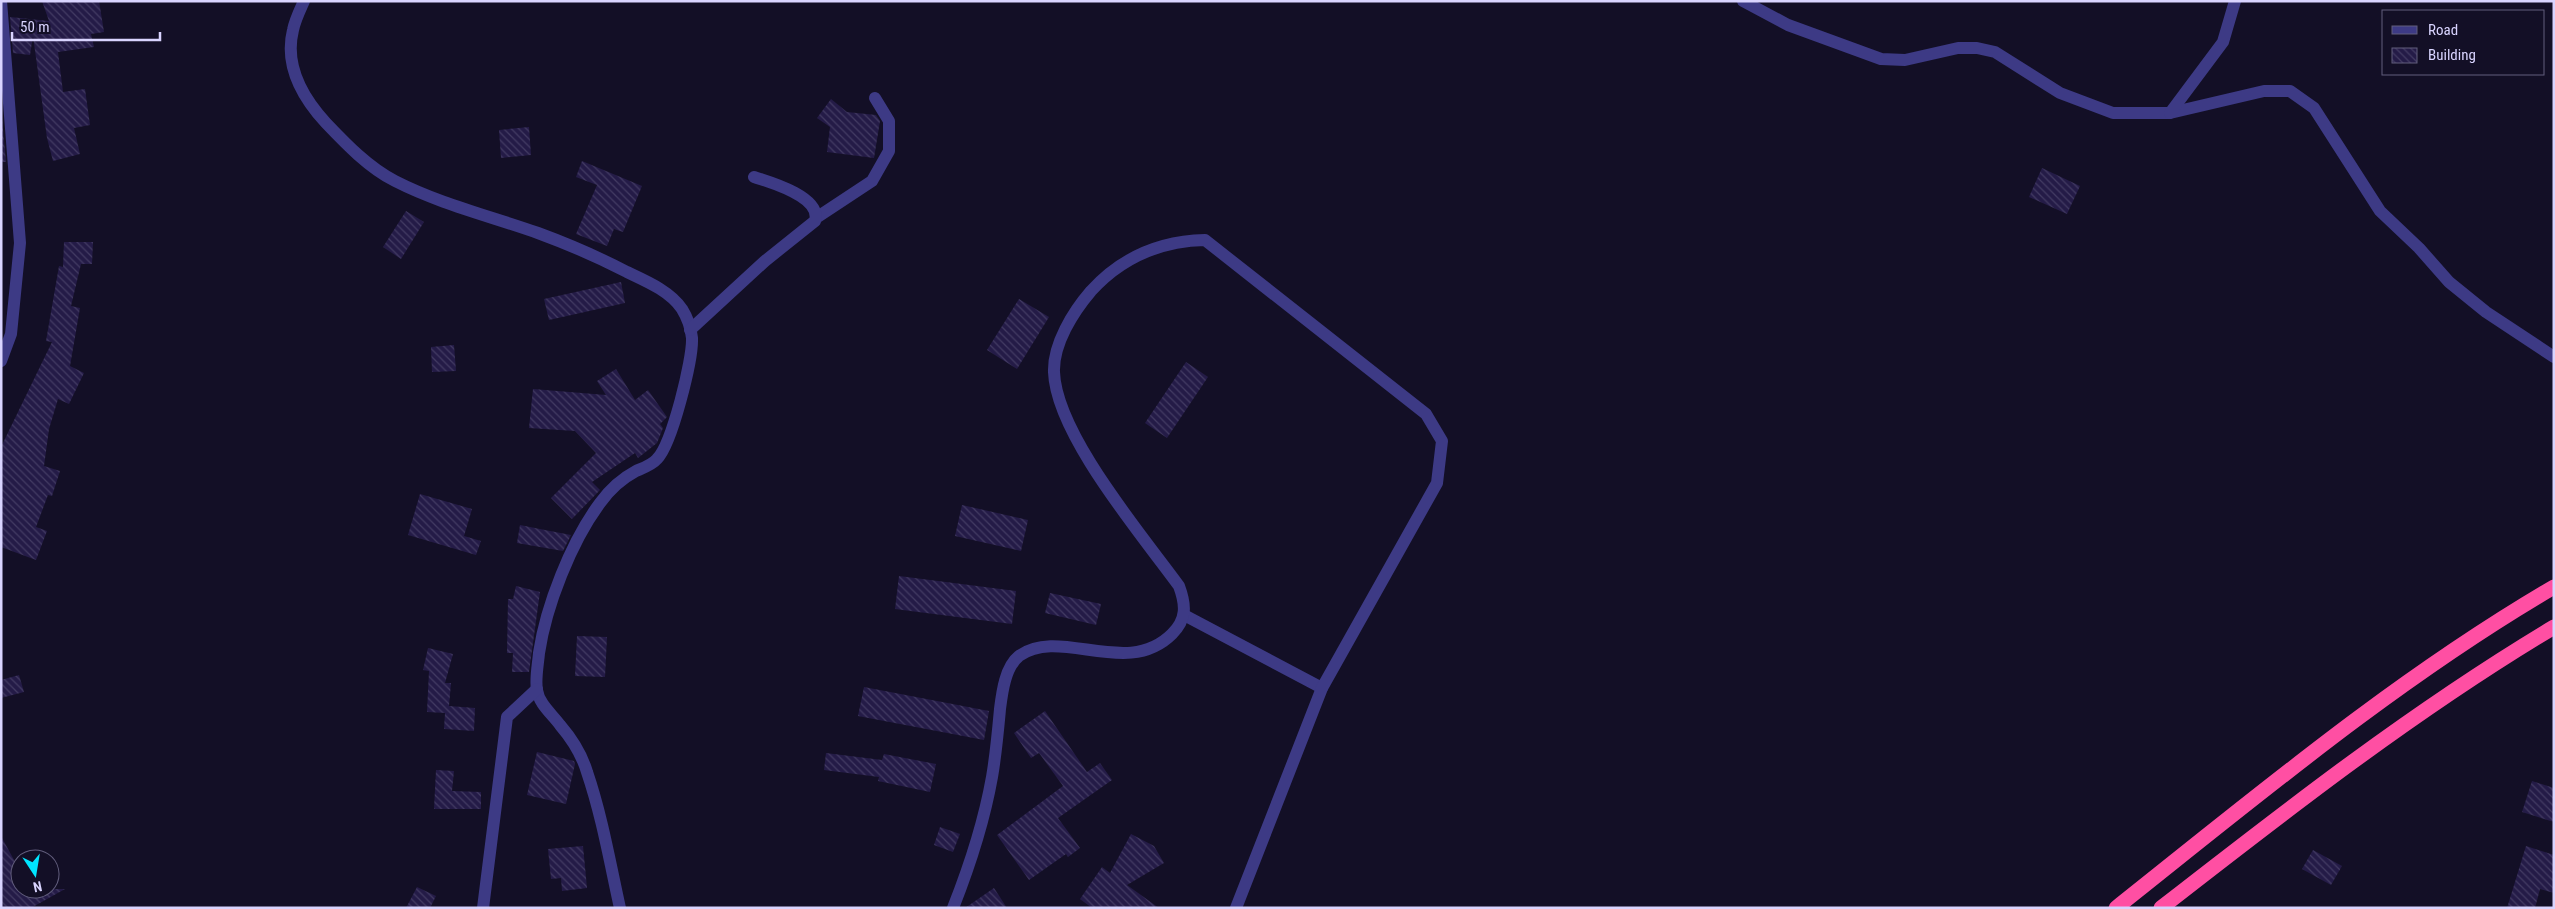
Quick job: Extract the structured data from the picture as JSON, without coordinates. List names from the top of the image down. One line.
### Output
{"legend":["Road","Building"],"scale_bar":"50 m","north":"bottom"}
